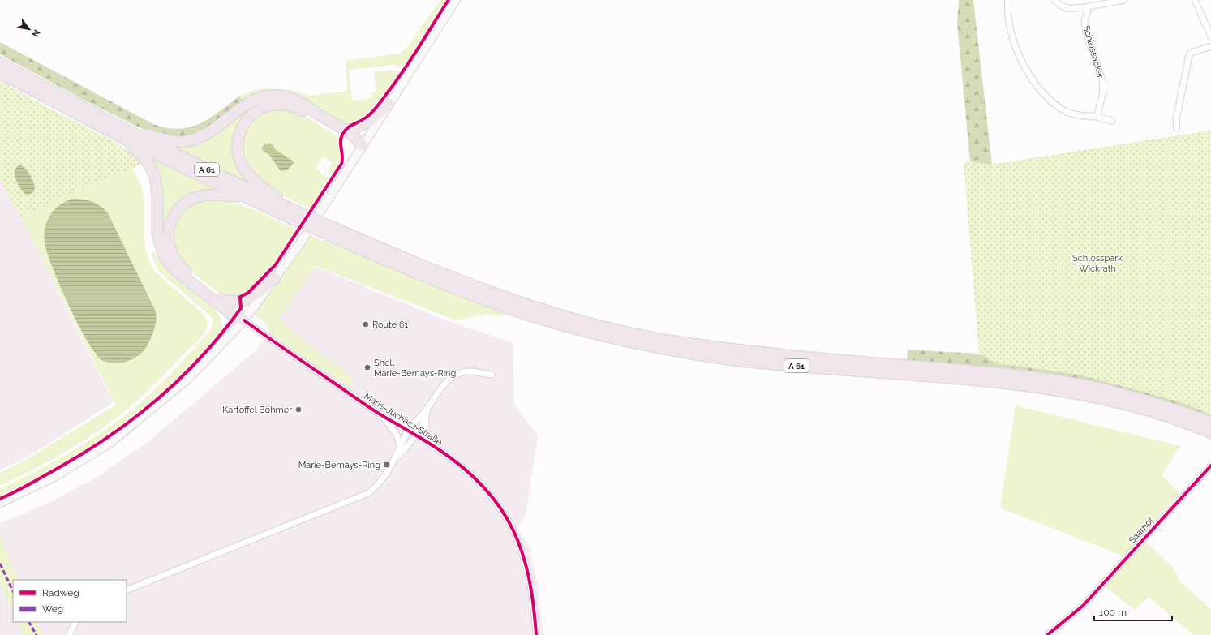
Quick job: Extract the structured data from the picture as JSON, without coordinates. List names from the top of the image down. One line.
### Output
{"streets":{"highway":["A 61"],"street":["Schlossacker","Marie-Juchacz-Straße","Saarhof"]},"parks":["Schlosspark Wickrath"],"places":{"other":["Route 61","Shell Marie-Bernays-Ring","Kartoffel Böhmer"],"transit":["Marie-Bernays-Ring"]},"legend":["Radweg","Weg"],"scale_bar":"100 m","north":"bottom right"}
